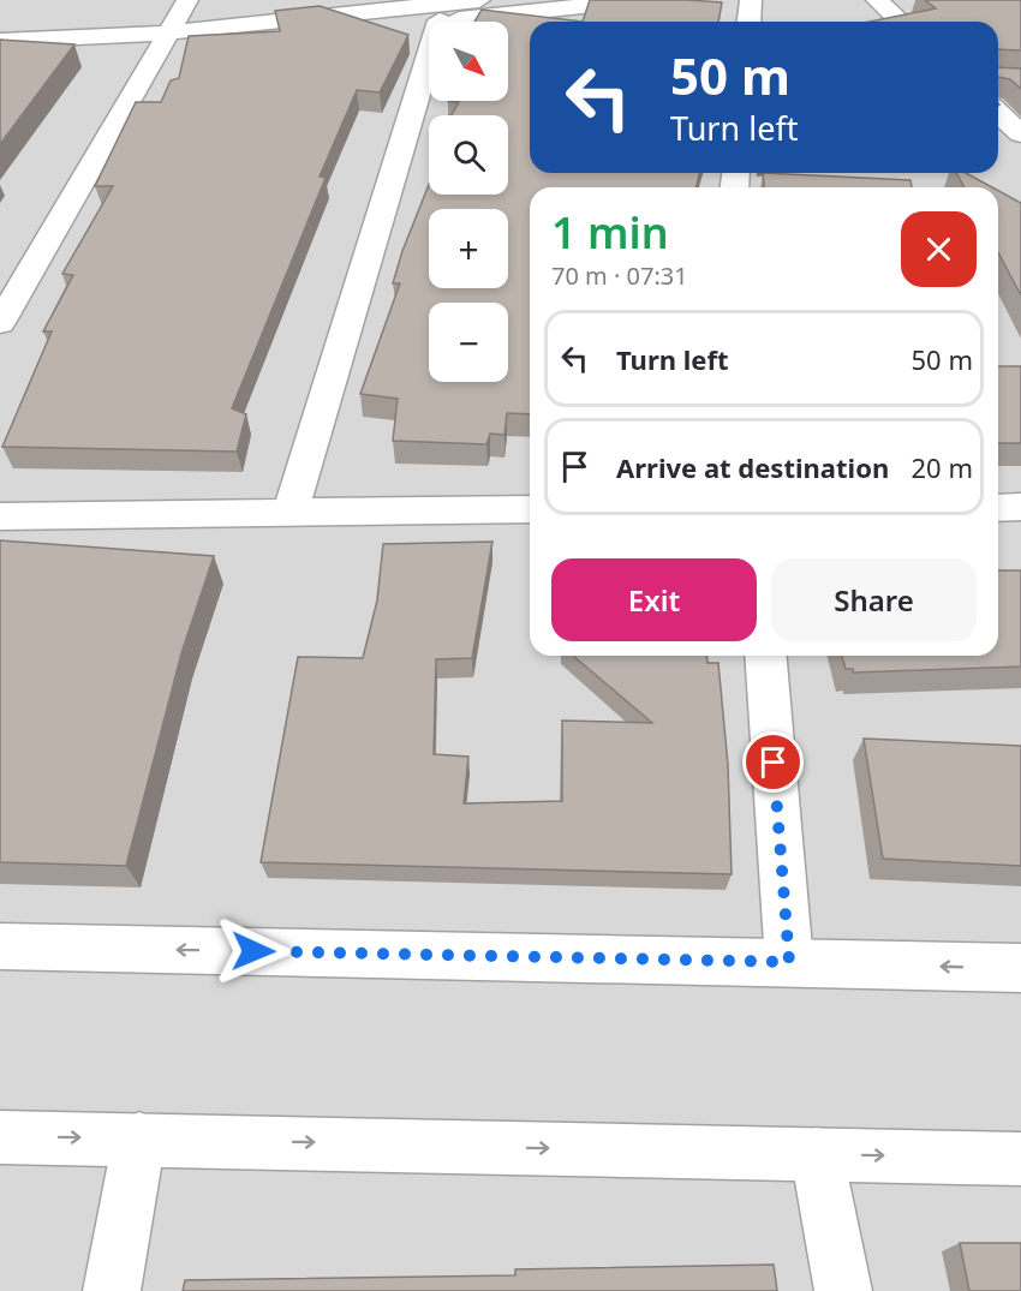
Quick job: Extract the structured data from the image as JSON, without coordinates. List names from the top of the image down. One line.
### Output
{"north":"bottom right","page":{"map_buttons":["+","−"],"turn":["50 m","Turn left"],"heading":["1 min","70 m · 07:31"],"list":[{"name":"Turn left","value":"50 m"},{"name":"Arrive at destination","value":"20 m"}],"buttons":["Exit","Share"]}}
